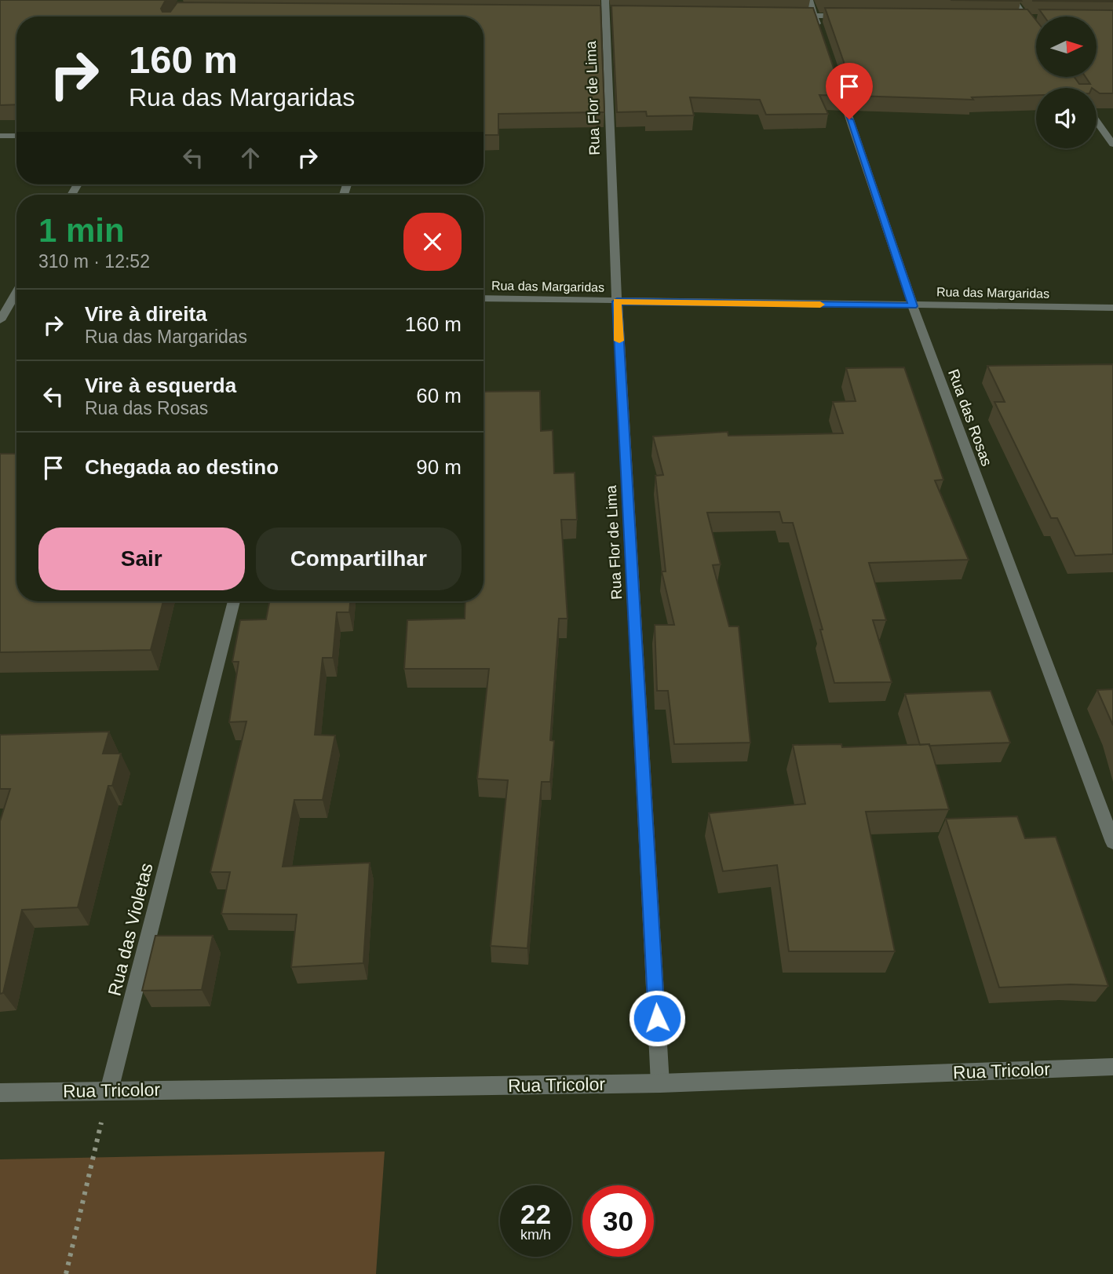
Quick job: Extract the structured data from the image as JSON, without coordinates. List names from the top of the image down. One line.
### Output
{"streets":{"street":["Rua Flor de Lima","Rua das Margaridas","Rua das Rosas","Rua das Violetas","Rua Tricolor"]},"crossings":[["Rua Flor de Lima","Rua das Margaridas"],["Rua Flor de Lima","Rua Tricolor"],["Rua das Margaridas","Rua das Rosas"],["Rua das Violetas","Rua Tricolor"]],"north":"right","page":{"turn":["160 m","Rua das Margaridas"],"heading":["1 min","310 m · 12:52"],"list":[{"name":"Vire à direita","note":"Rua das Margaridas","value":"160 m"},{"name":"Vire à esquerda","note":"Rua das Rosas","value":"60 m"},{"name":"Chegada ao destino","value":"90 m"}],"buttons":["Sair","Compartilhar"],"speed":"22 km/h","limit":"30"}}
